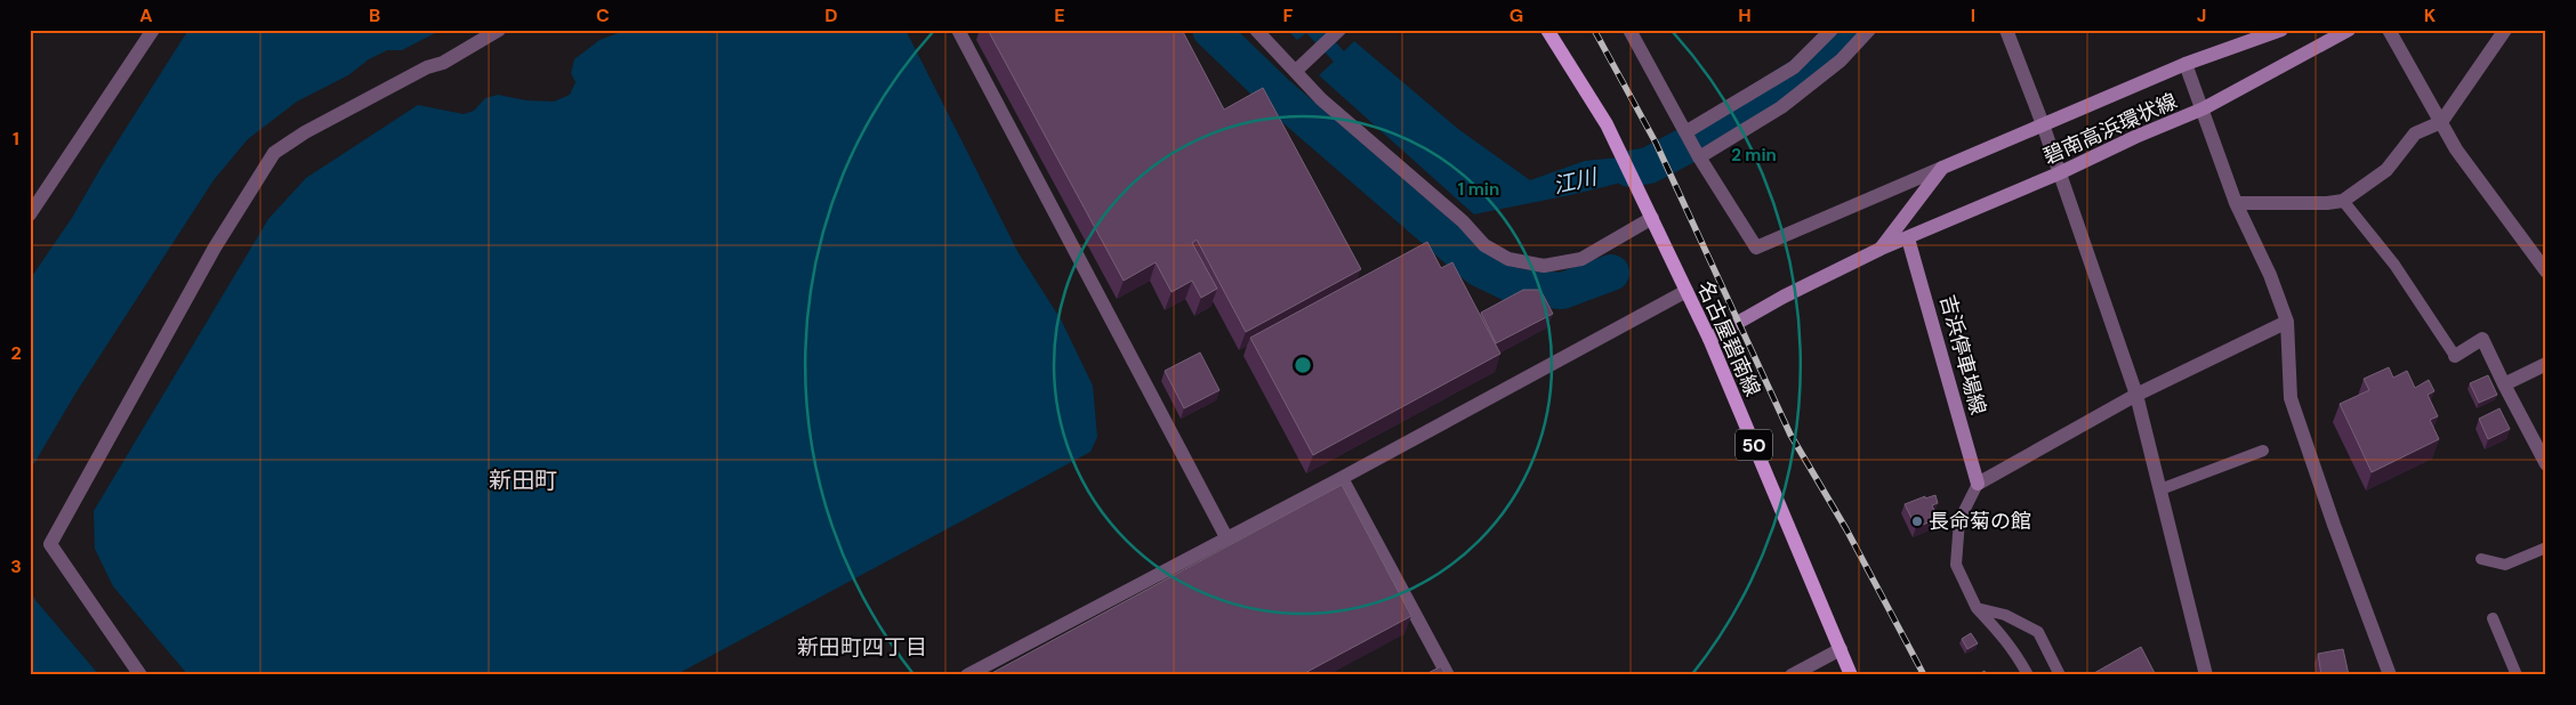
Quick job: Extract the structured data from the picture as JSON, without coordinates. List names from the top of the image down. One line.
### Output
{"streets":{"main road":["碧南高浜環状線","名古屋碧南線","吉浜停車場線","50"]},"crossings":[["碧南高浜環状線","名古屋碧南線"],["碧南高浜環状線","吉浜停車場線"]],"districts":["新田町","新田町四丁目"],"water":["江川"],"places":["長命菊の館"],"grid":{"columns":["A","B","C","D","E","F","G","H","I","J","K"],"rows":["1","2","3"]},"rings":["2 min","1 min"]}
